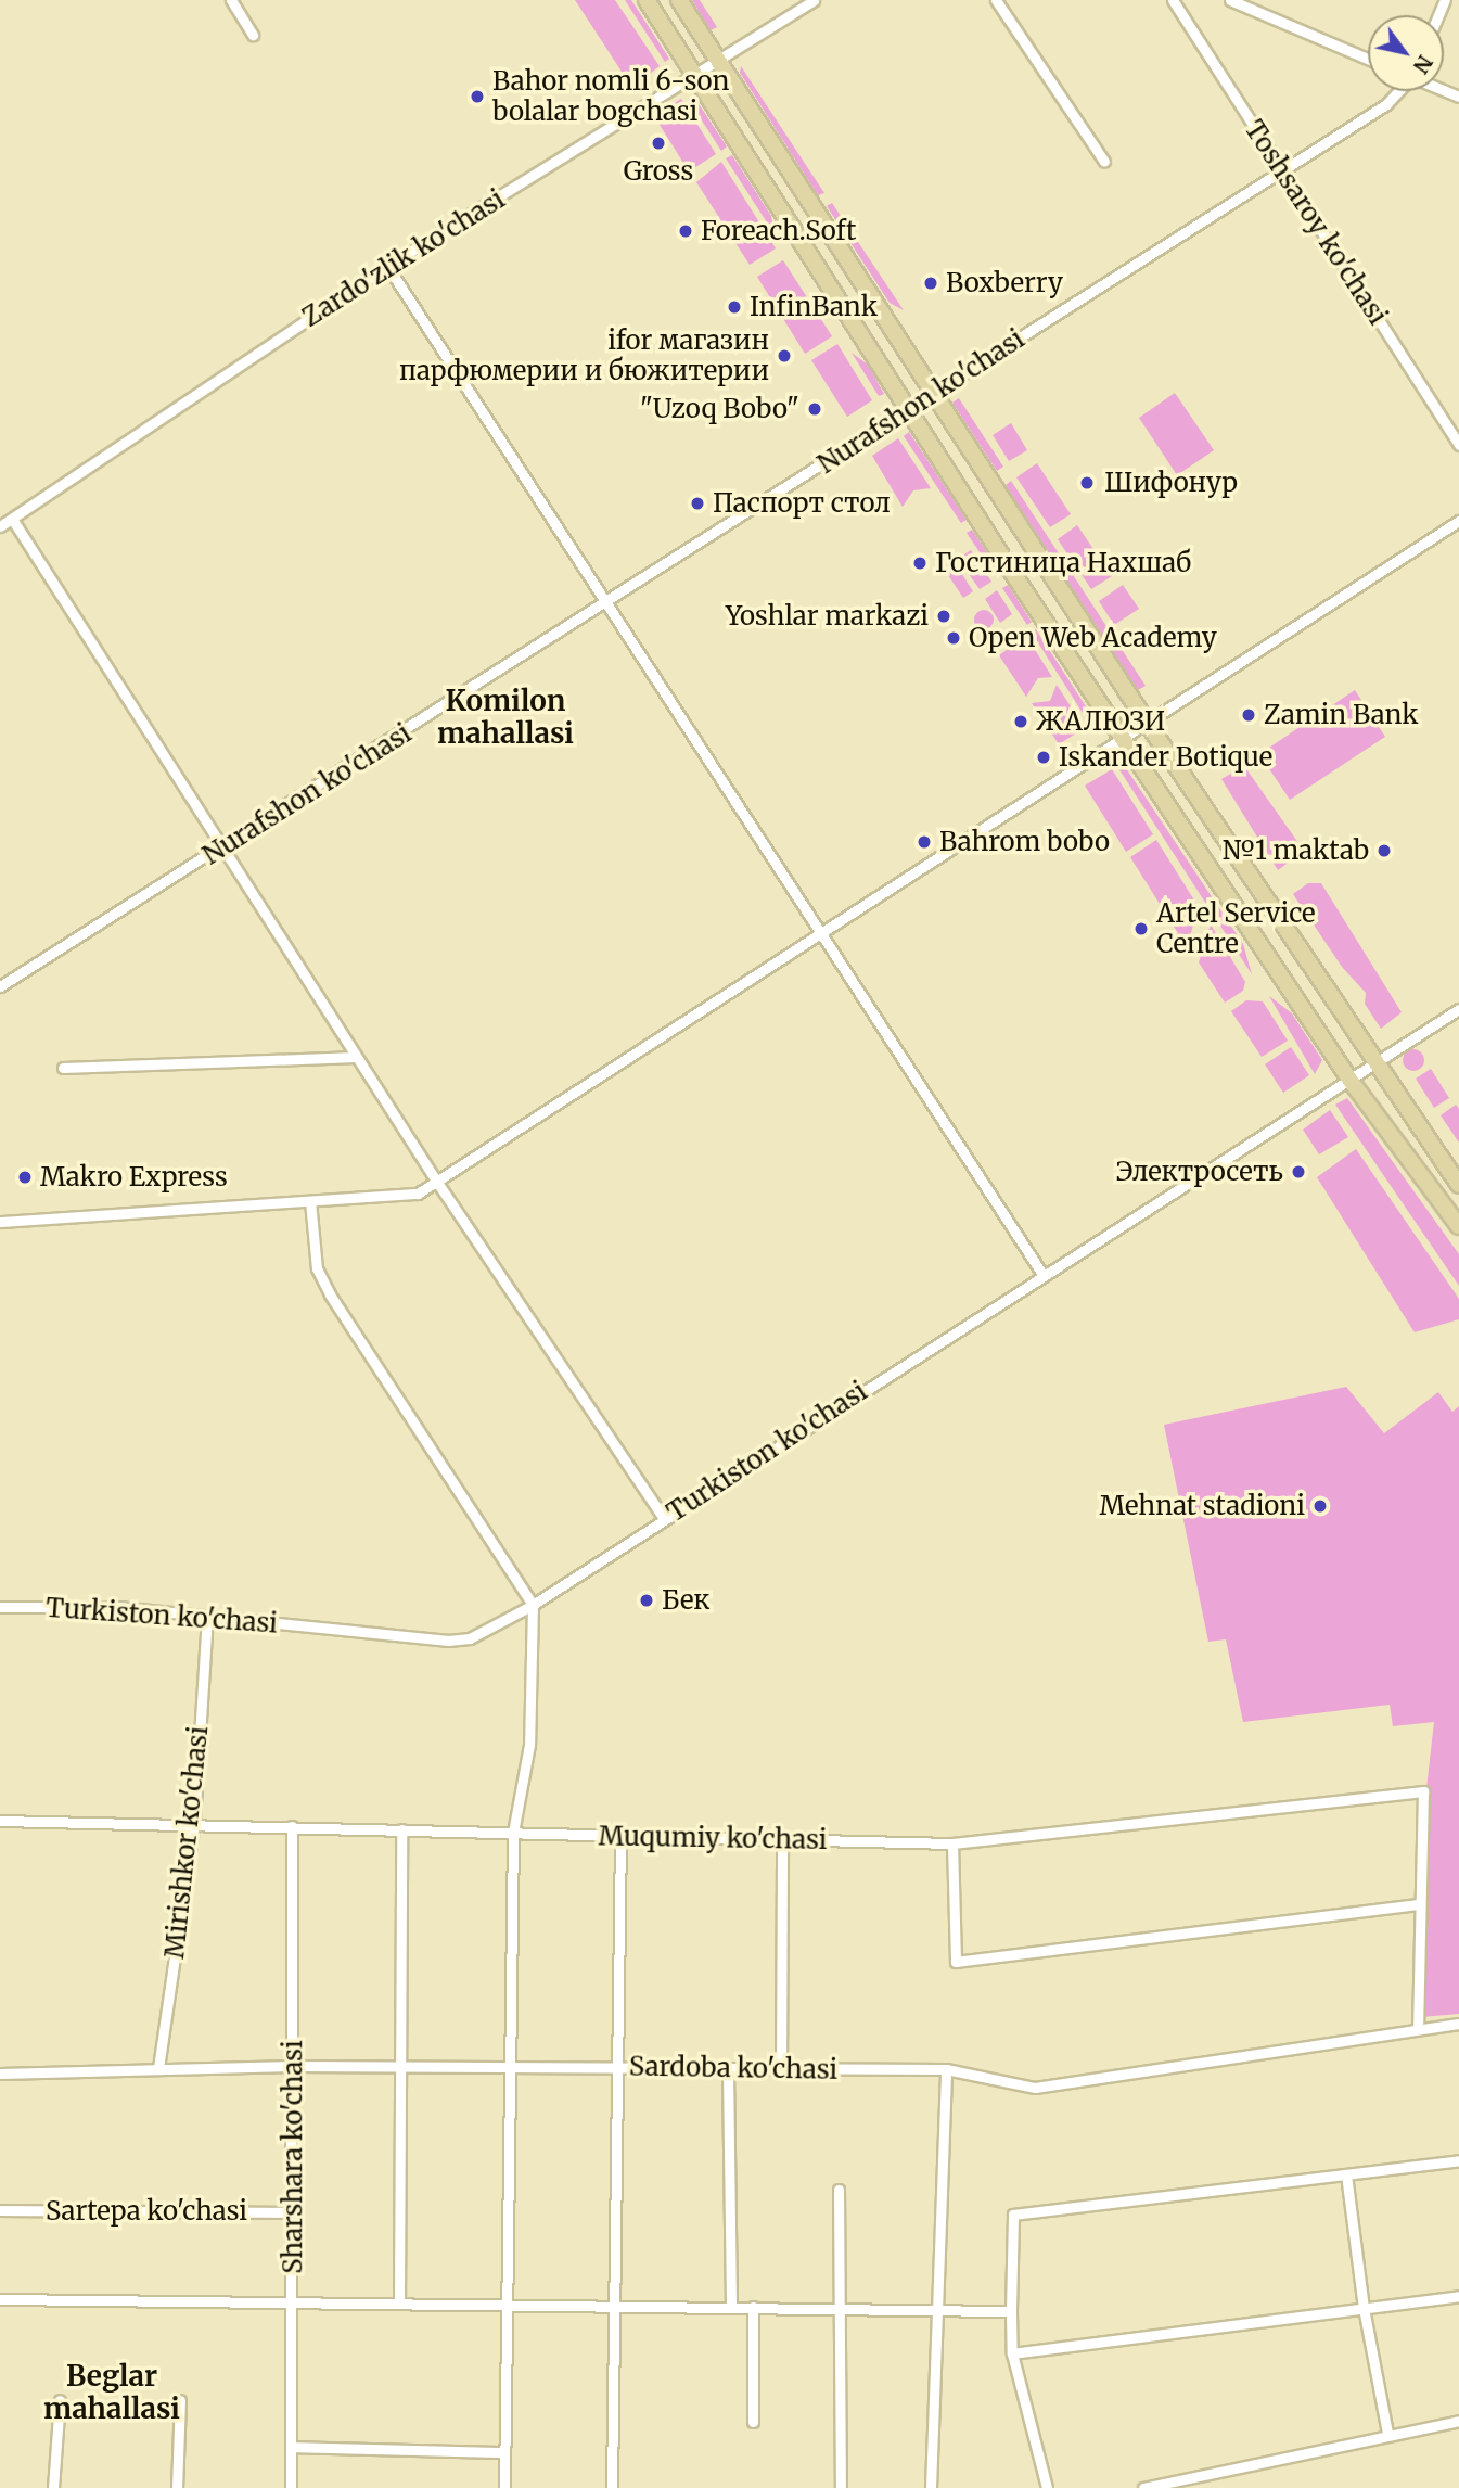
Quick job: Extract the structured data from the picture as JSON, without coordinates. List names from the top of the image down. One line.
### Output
{"streets":{"street":["Toshsaroy ko'chasi","Zardo'zlik ko'chasi","Nurafshon ko'chasi","Turkiston ko'chasi","Muqumiy ko'chasi","Mirishkor ko'chasi","Sardoba ko'chasi","Sharshara ko'chasi","Sartepa ko'chasi"]},"crossings":[["Toshsaroy ko'chasi","Nurafshon ko'chasi"],["Turkiston ko'chasi","Mirishkor ko'chasi"],["Muqumiy ko'chasi","Mirishkor ko'chasi"],["Muqumiy ko'chasi","Sharshara ko'chasi"],["Mirishkor ko'chasi","Sardoba ko'chasi"],["Sardoba ko'chasi","Sharshara ko'chasi"],["Sharshara ko'chasi","Sartepa ko'chasi"]],"districts":["Komilon mahallasi","Beglar mahallasi"],"places":["Bahor nomli 6-son bolalar bogchasi","Gross","Foreach.Soft","Boxberry","InfinBank","ifor магазин парфюмерии и бюжитерии","\"Uzoq Bobo\"","Шифонур","Паспорт стол","Гостиница Нахшаб","Yoshlar markazi","Open Web Academy","Zamin Bank","ЖАЛЮЗИ","Iskander Botique","Bahrom bobo","№1 maktab","Artel Service Centre","Электросеть","Makro Express","Mehnat stadioni","Бек"],"north":"bottom right"}
